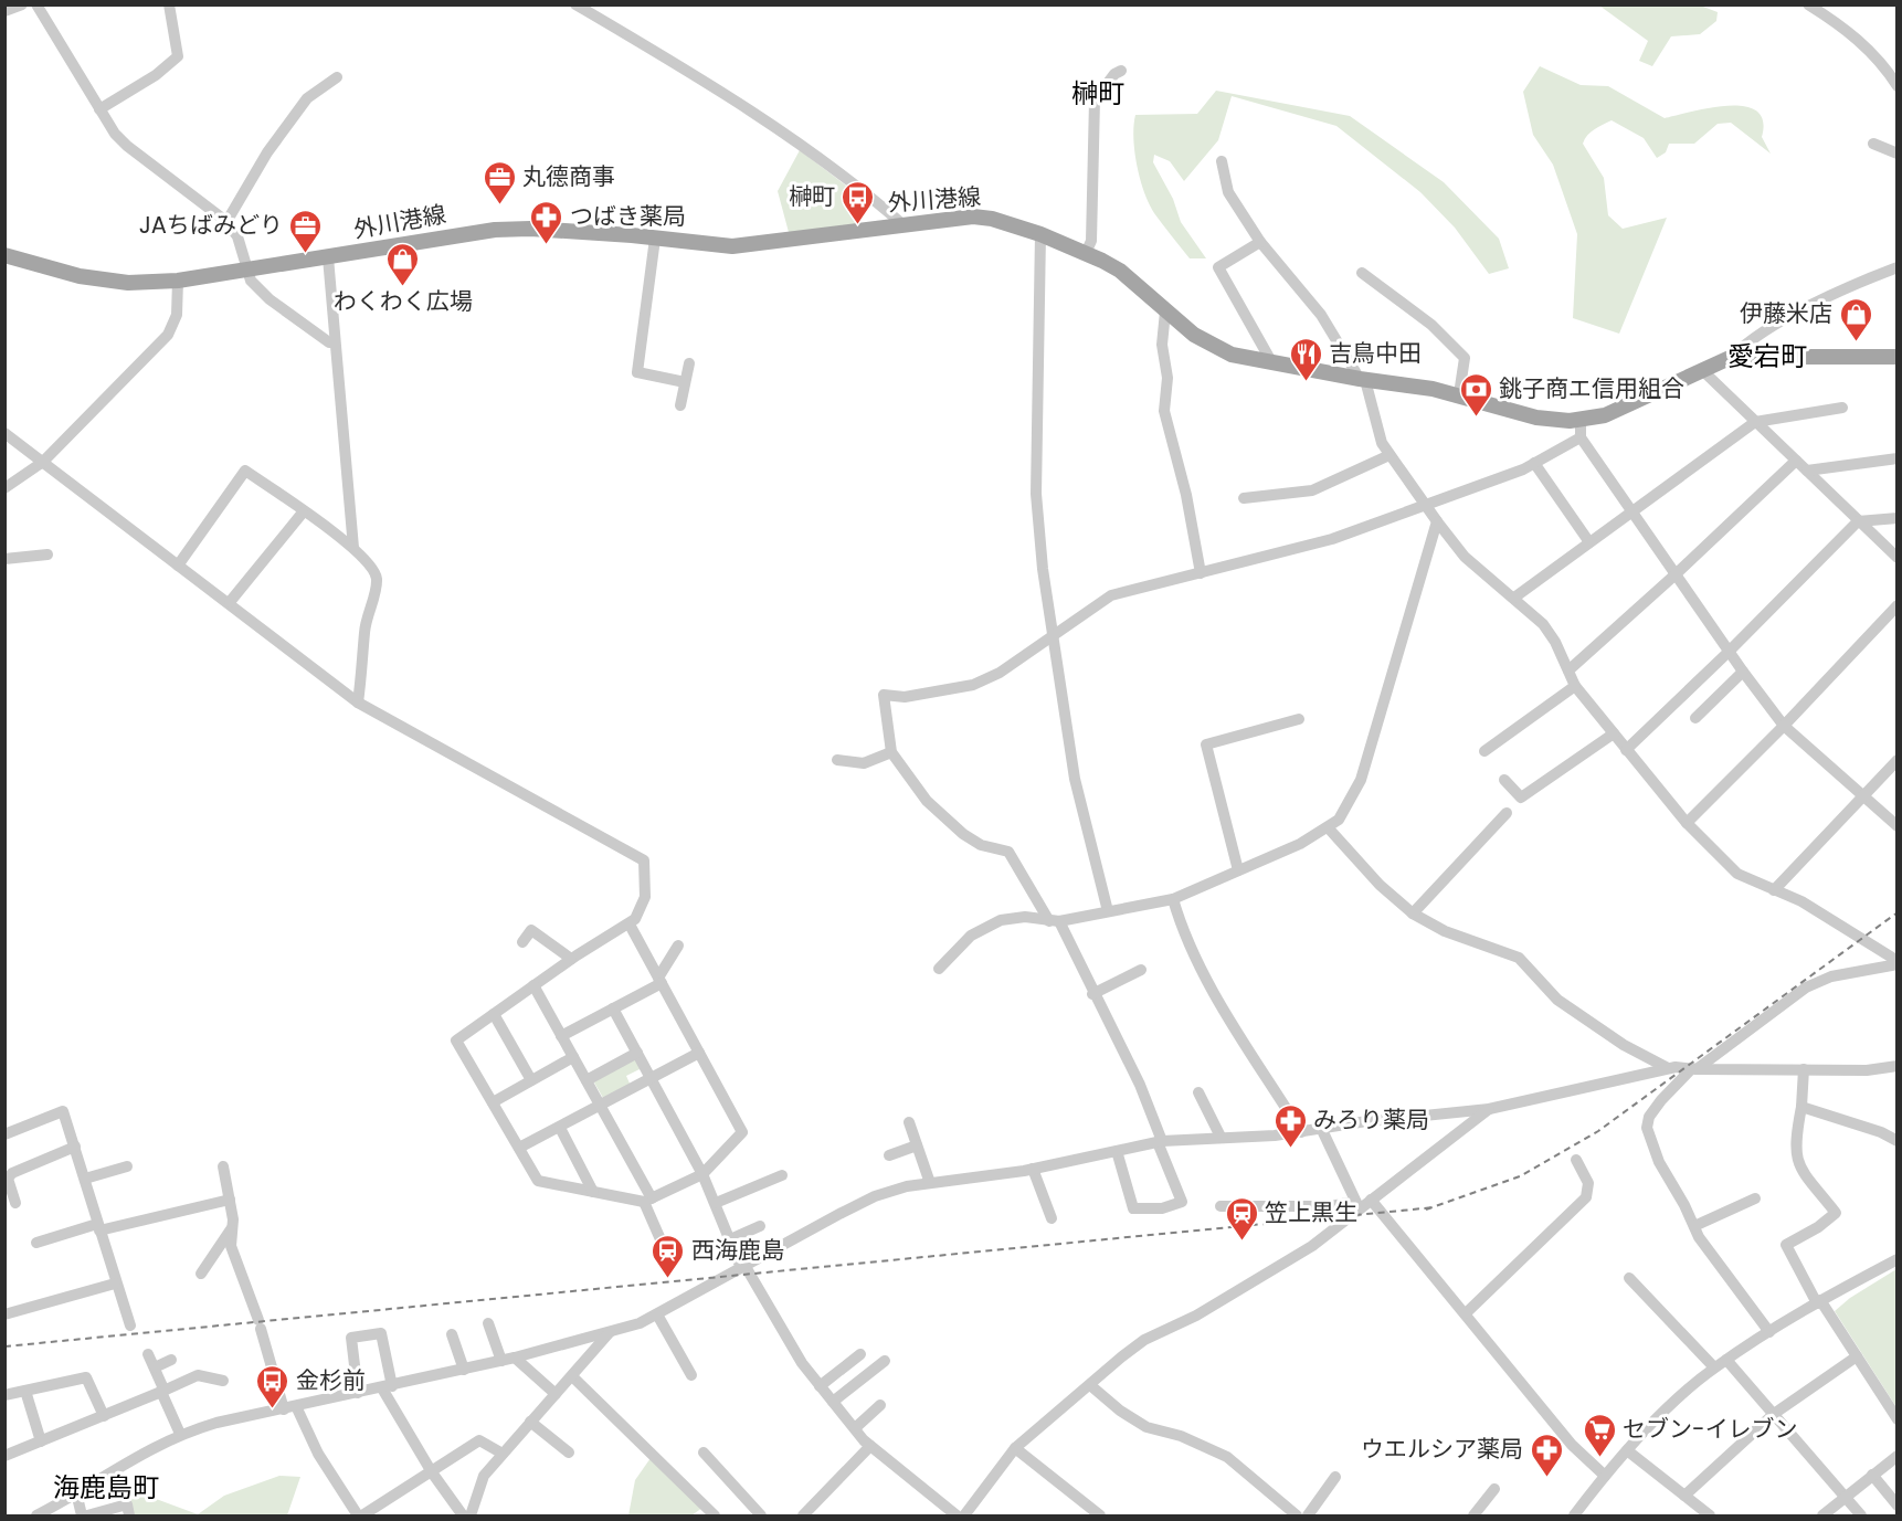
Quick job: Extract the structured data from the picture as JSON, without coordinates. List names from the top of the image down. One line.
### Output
{"streets":{"main road":["外川港線"]},"districts":["榊町","愛宕町","海鹿島町"],"places":{"office":["丸德商事","JAちばみどり"],"bus stop":["榊町","金杉前"],"pharmacy":["つばき薬局","みろり薬局","ウエルシア薬局"],"shop":["わくわく広場","伊藤米店"],"restaurant":["吉鳥中田"],"bank":["銚子商エ信用組合"],"station":["笠上黒生","西海鹿島"],"supermarket":["セブン-イレブン"]}}
